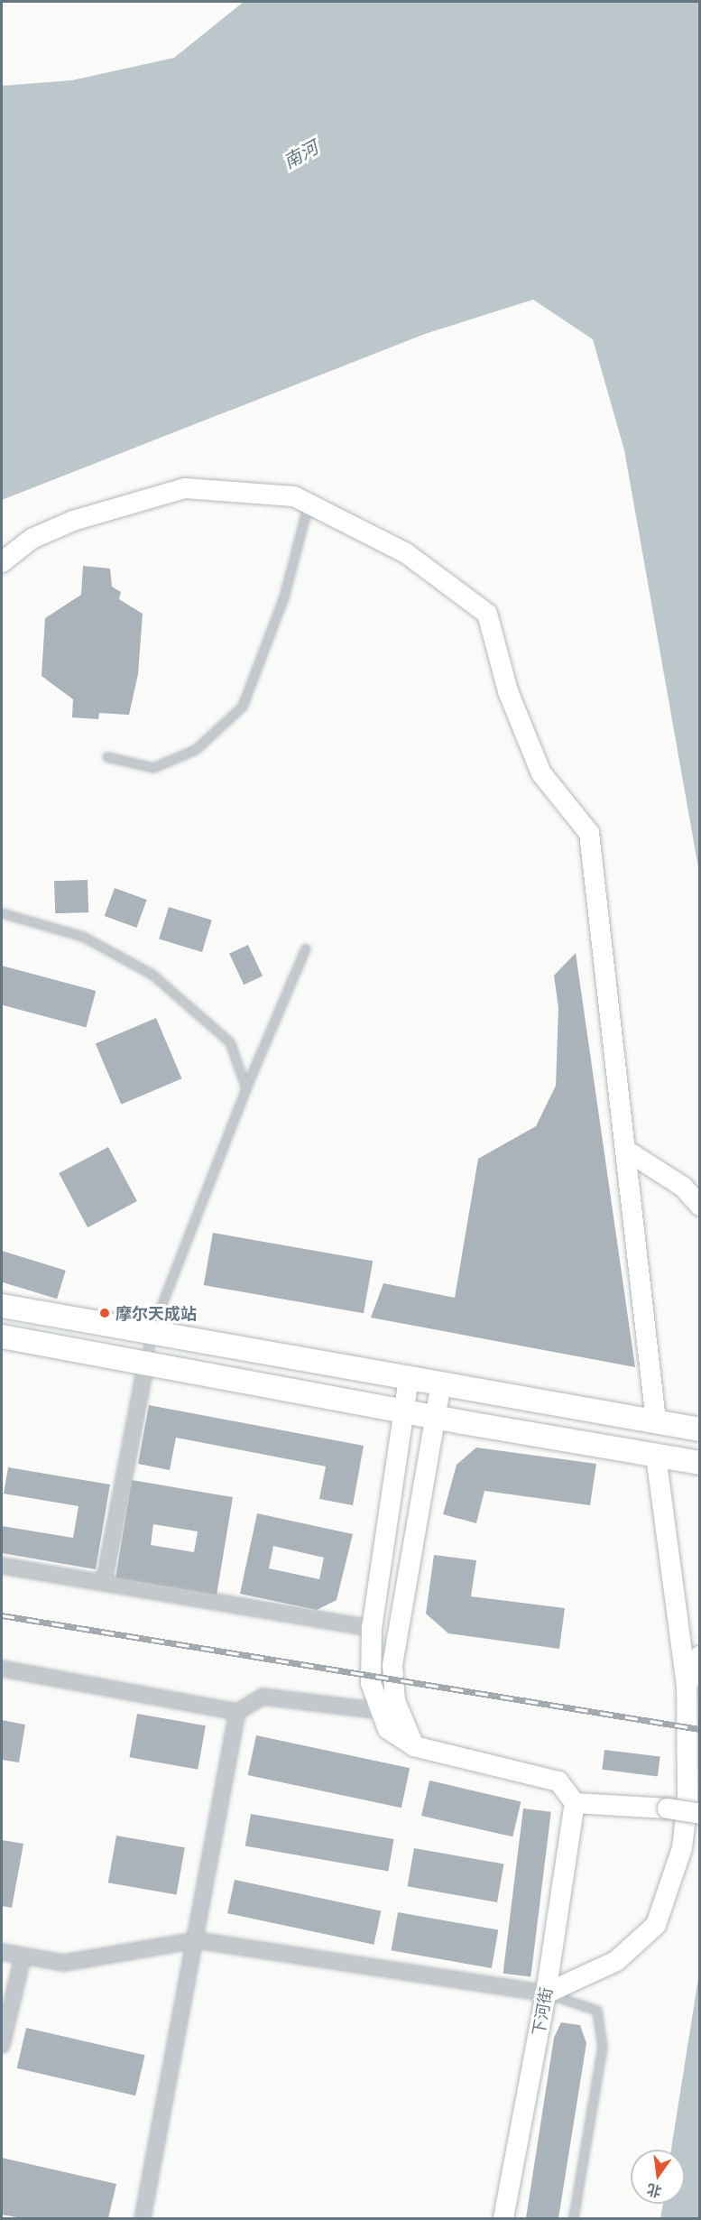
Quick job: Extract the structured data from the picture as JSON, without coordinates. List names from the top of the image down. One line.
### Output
{"streets":{"street":["下河街"]},"water":["南河"],"places":["摩尔天成站"],"north":"bottom"}
